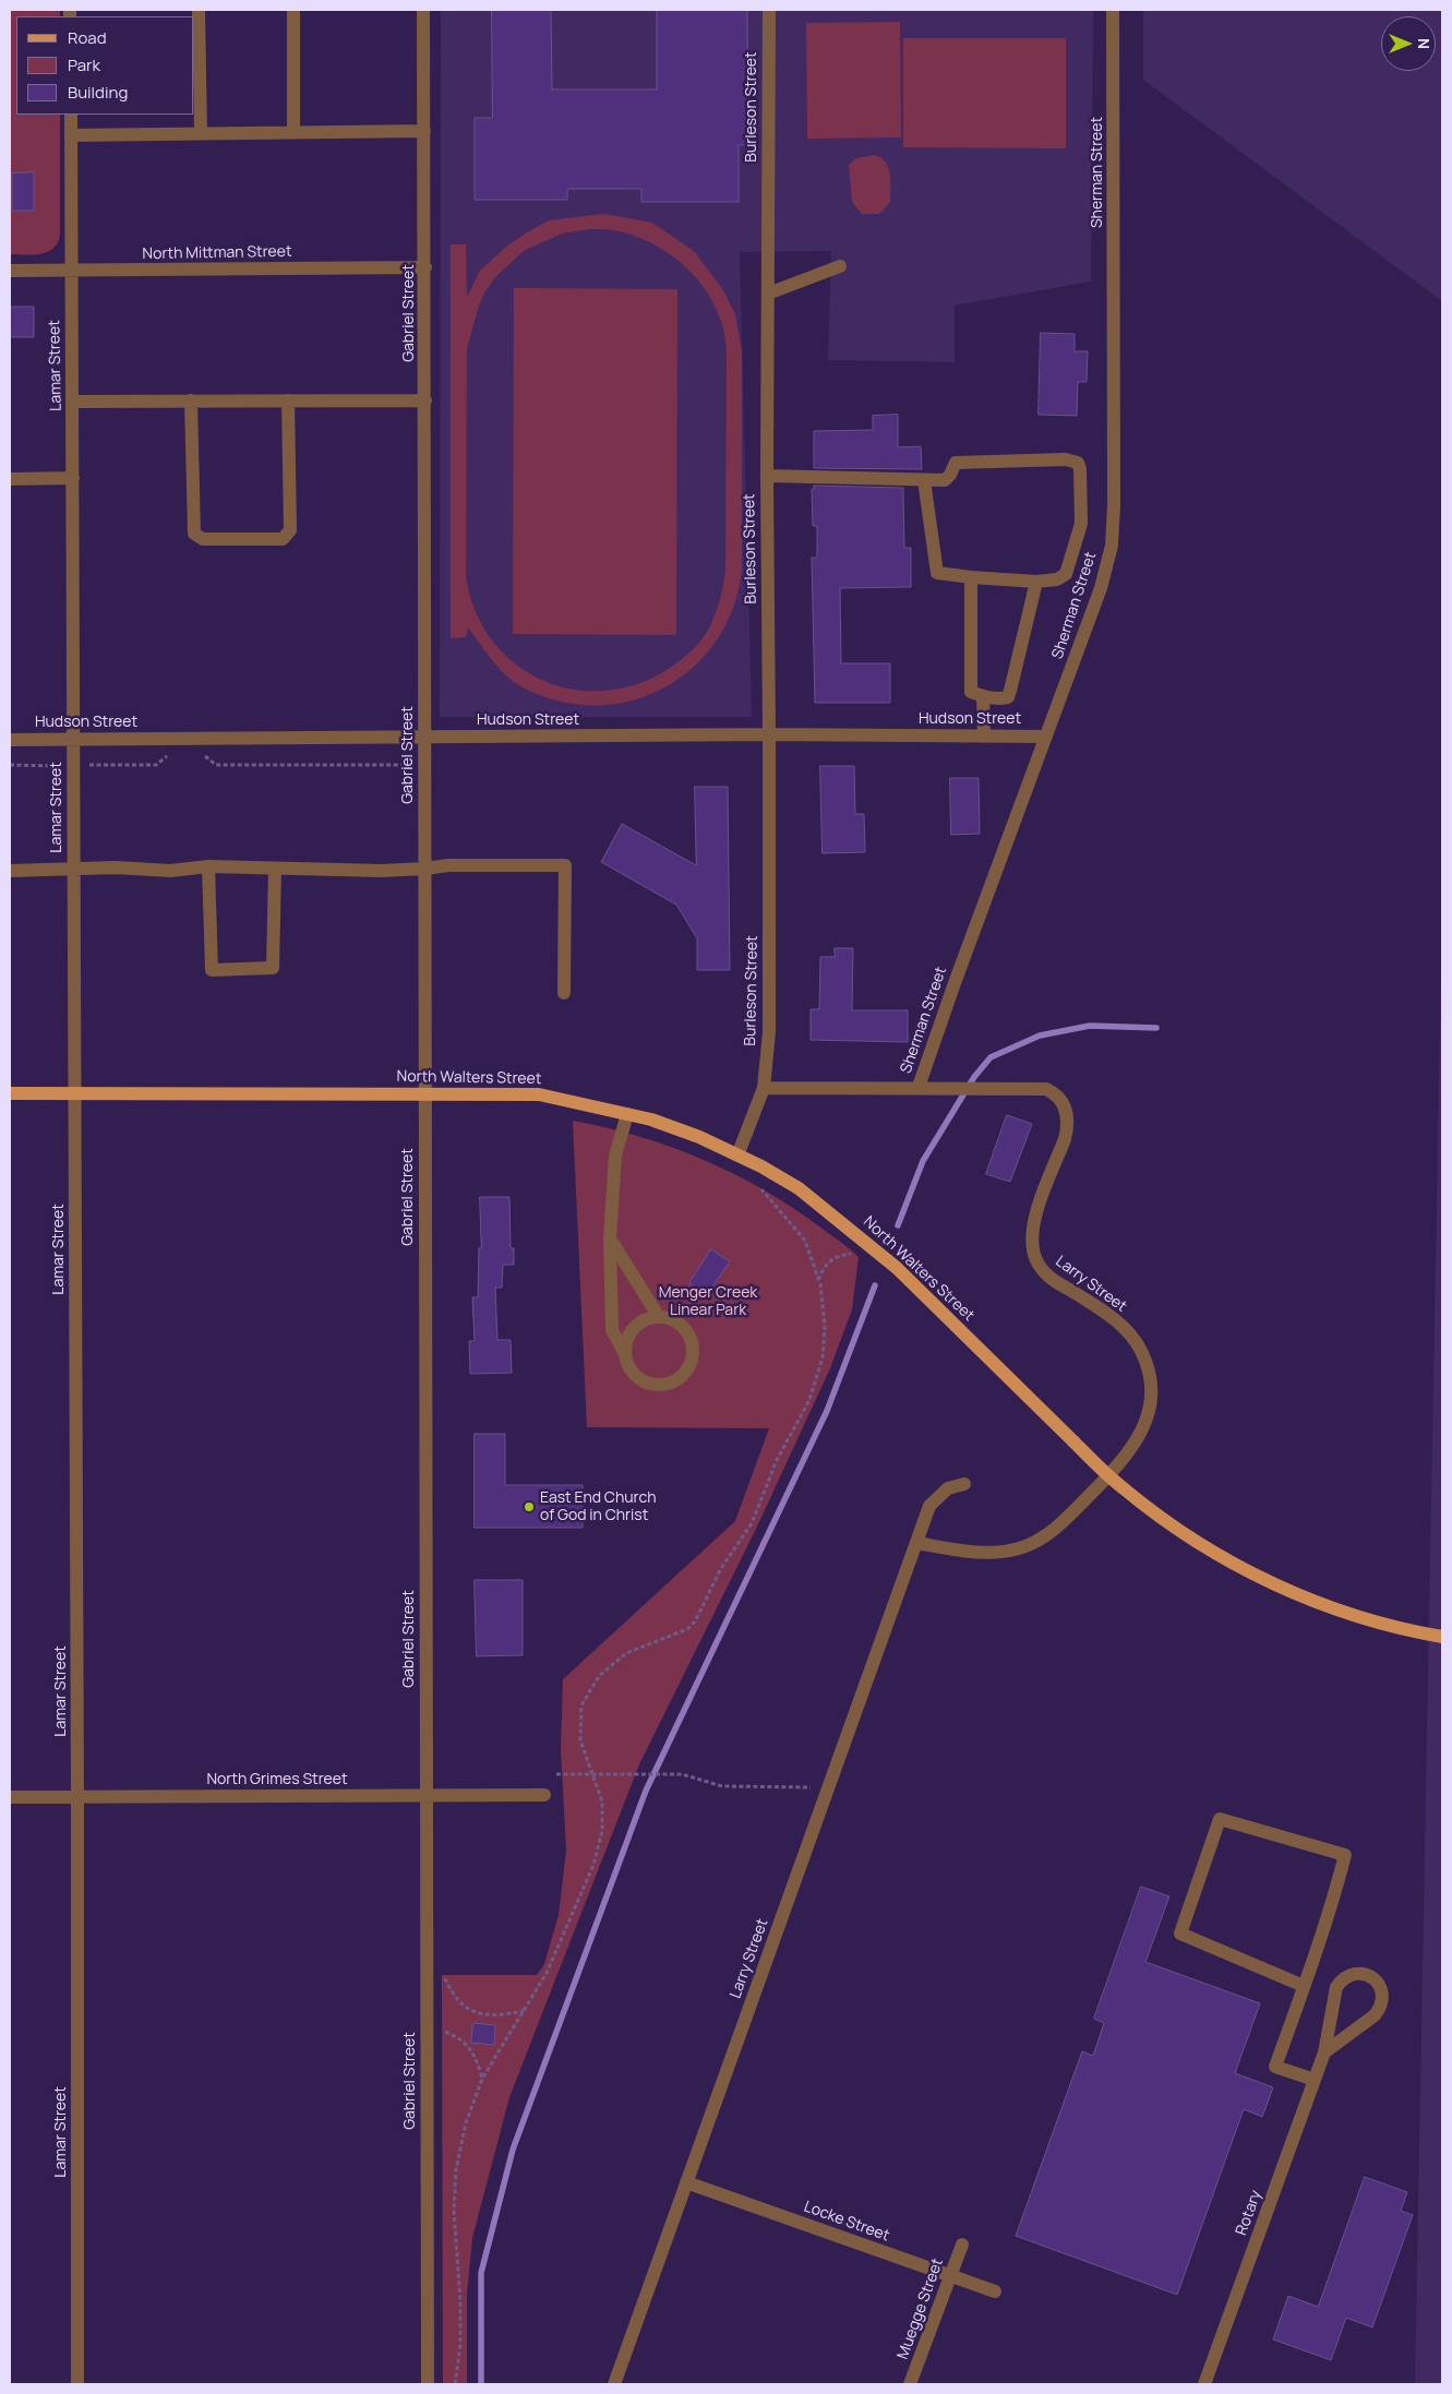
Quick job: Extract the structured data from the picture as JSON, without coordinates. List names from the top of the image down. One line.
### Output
{"streets":{"main road":["North Walters Street"],"street":["Burleson Street","Sherman Street","North Mittman Street","Gabriel Street","Lamar Street","Hudson Street","Larry Street","North Grimes Street","Rotary","Locke Street","Muegge Street"]},"crossings":[["Burleson Street","Hudson Street"],["Burleson Street","North Walters Street"],["Sherman Street","Hudson Street"],["Sherman Street","Larry Street"],["North Mittman Street","Gabriel Street"],["North Mittman Street","Lamar Street"],["Gabriel Street","Hudson Street"],["Gabriel Street","North Walters Street"],["Gabriel Street","North Grimes Street"],["Lamar Street","Hudson Street"],["Lamar Street","North Walters Street"],["Lamar Street","North Grimes Street"],["Larry Street","Locke Street"],["Locke Street","Muegge Street"]],"parks":["Menger Creek Linear Park"],"places":["East End Church of God in Christ"],"legend":["Road","Park","Building"],"north":"right"}
